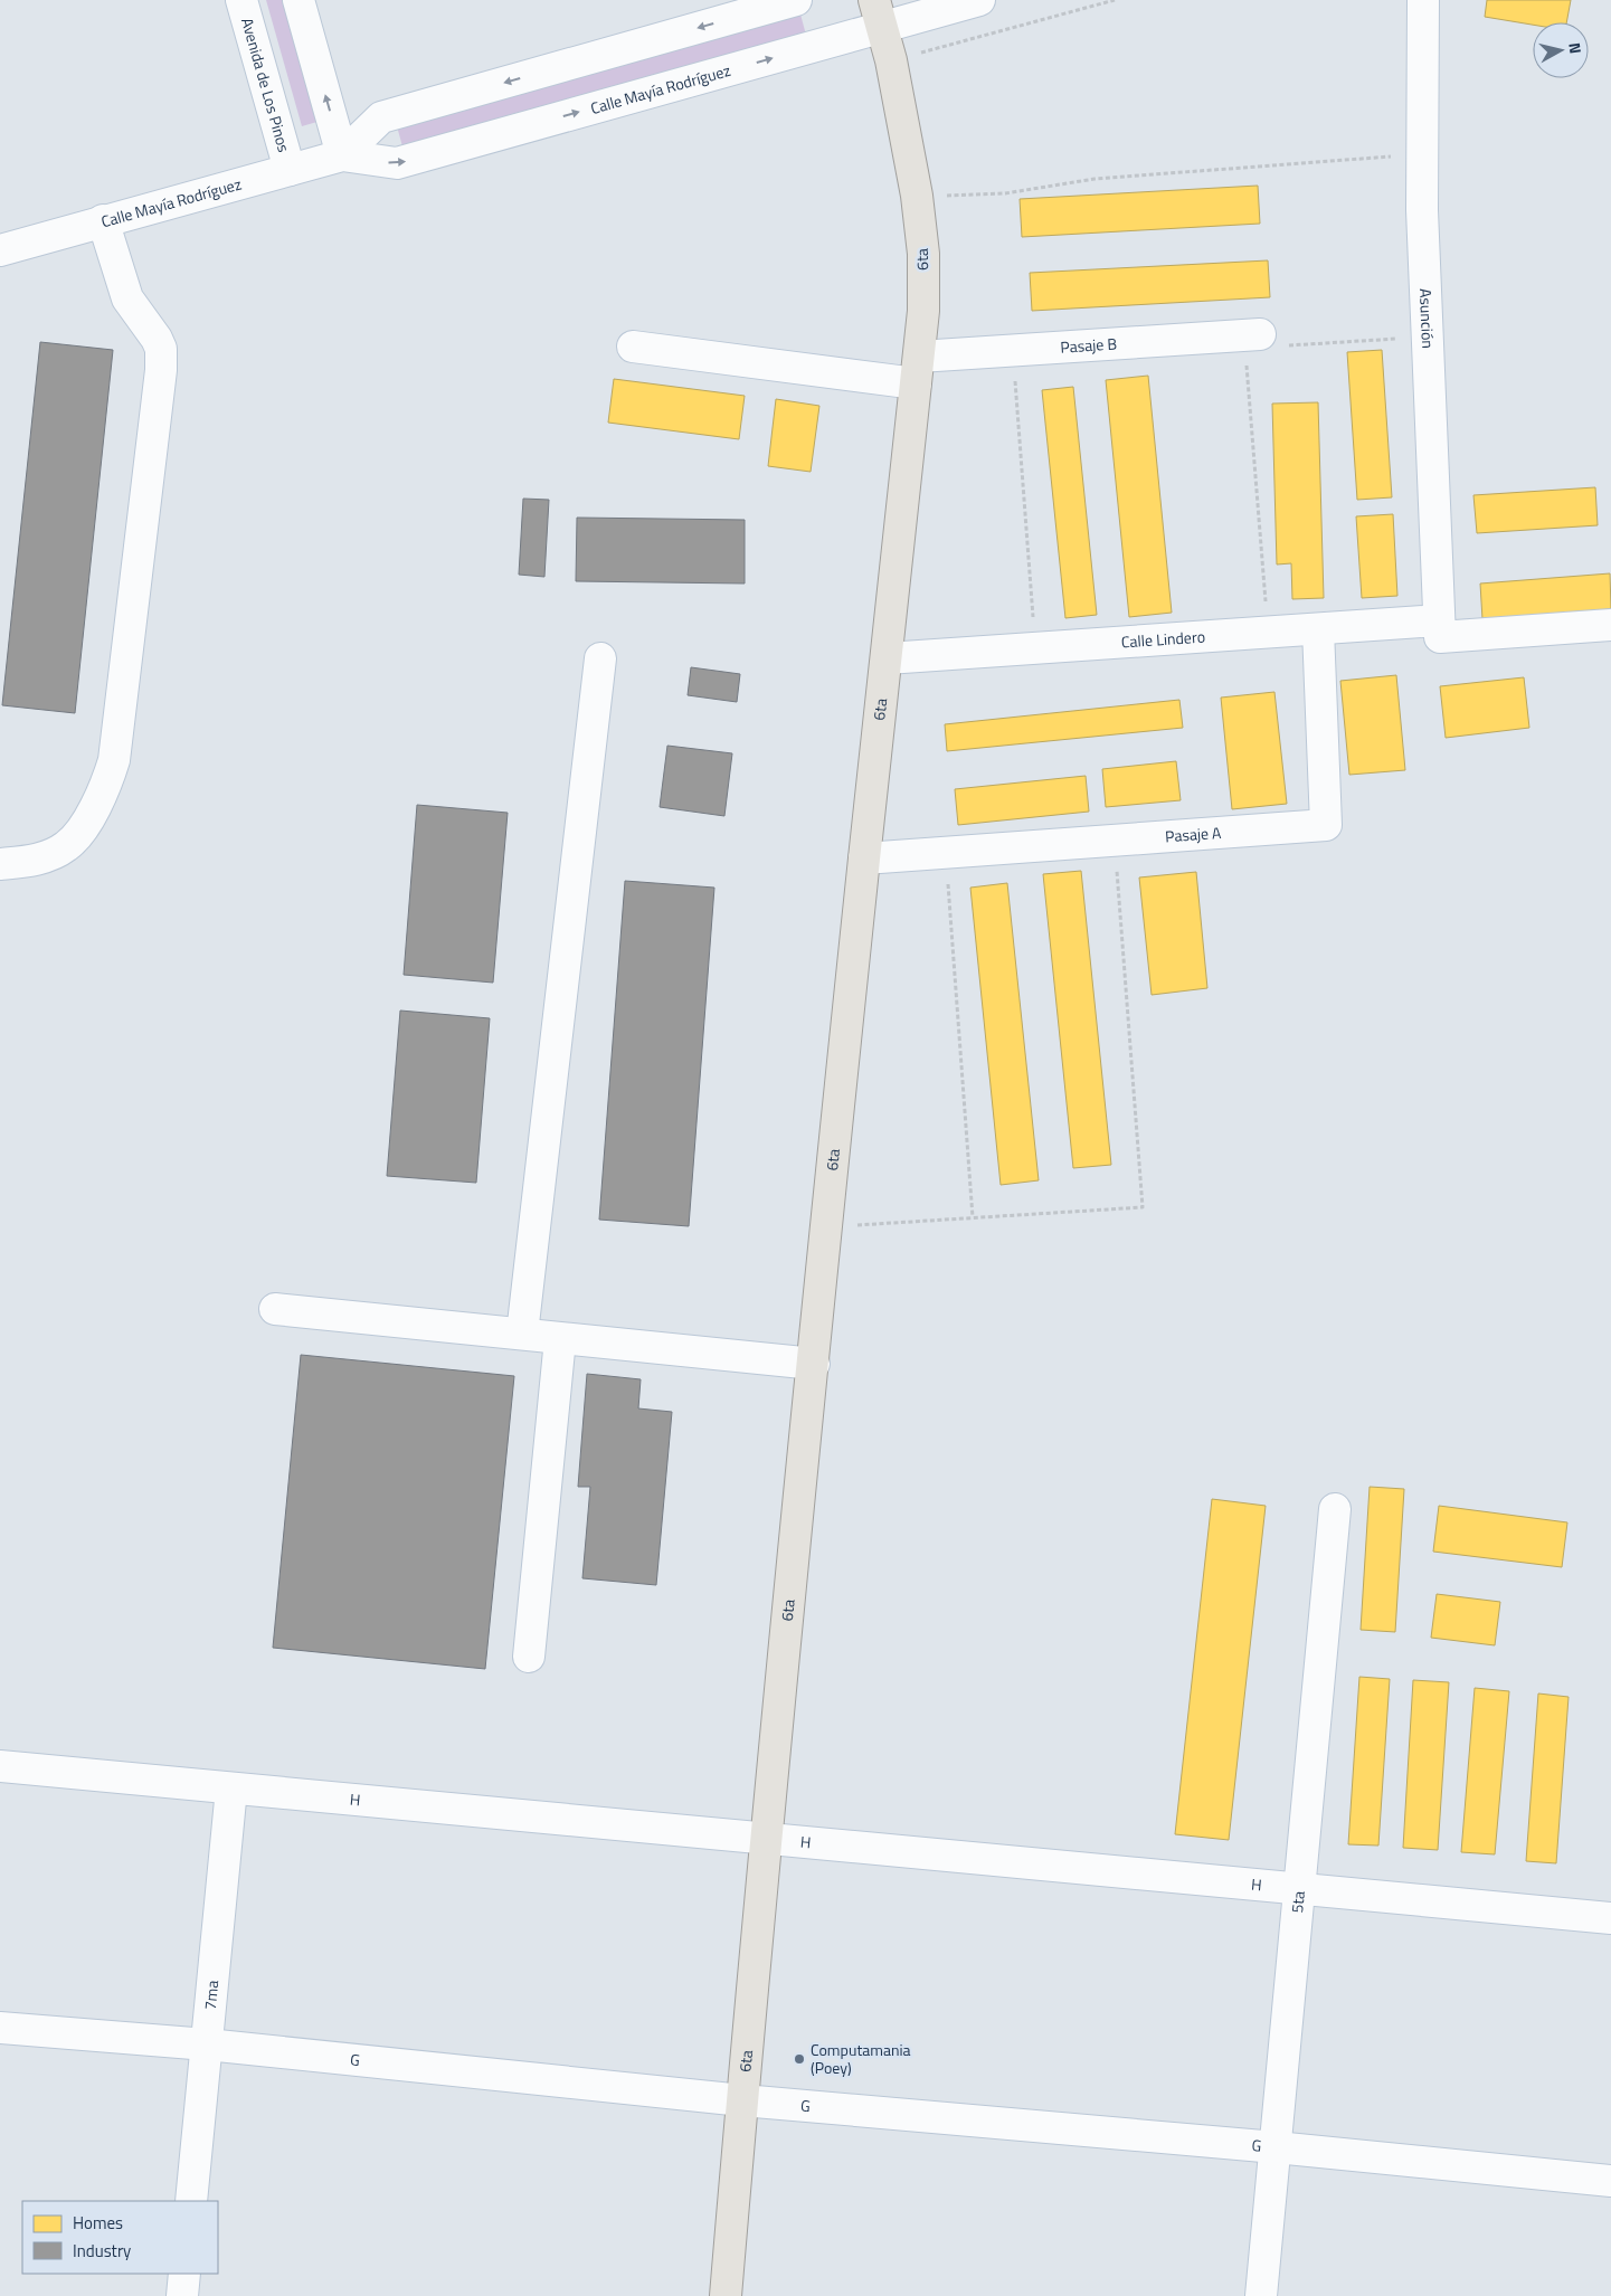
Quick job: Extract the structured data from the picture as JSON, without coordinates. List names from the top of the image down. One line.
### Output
{"streets":{"main road":["6ta"],"street":["Avenida de Los Pinos","Calle Mayía Rodríguez","Asunción","Pasaje B","Calle Lindero","Pasaje A","H","5ta","7ma","G"]},"crossings":[["Avenida de Los Pinos","Calle Mayía Rodríguez"],["Calle Mayía Rodríguez","6ta"],["6ta","Pasaje B"],["6ta","Calle Lindero"],["6ta","Pasaje A"],["6ta","H"],["6ta","G"],["Asunción","Calle Lindero"],["Calle Lindero","Pasaje A"],["H","5ta"],["H","7ma"],["5ta","G"],["7ma","G"]],"places":["Computamania (Poey)"],"legend":["Homes","Industry"],"north":"right"}
